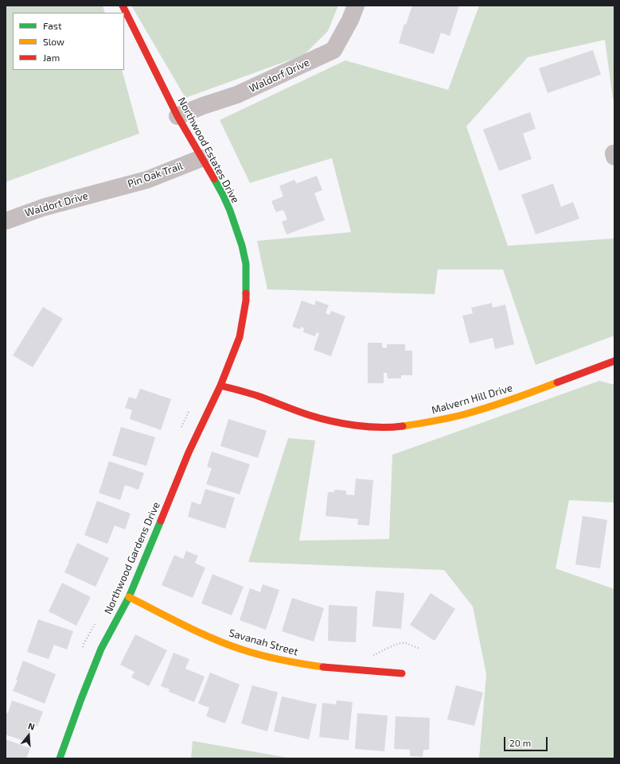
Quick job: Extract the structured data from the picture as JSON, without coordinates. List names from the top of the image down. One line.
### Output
{"streets":{"street":["Waldorf Drive","Northwood Estates Drive","Pin Oak Trail","Waldort Drive","Malvern Hill Drive","Northwood Gardens Drive","Savanah Street"]},"crossings":[["Waldorf Drive","Northwood Estates Drive"],["Northwood Estates Drive","Pin Oak Trail"],["Northwood Estates Drive","Malvern Hill Drive"],["Northwood Estates Drive","Northwood Gardens Drive"],["Pin Oak Trail","Waldort Drive"],["Malvern Hill Drive","Northwood Gardens Drive"],["Northwood Gardens Drive","Savanah Street"]],"legend":["Fast","Slow","Jam"],"scale_bar":"20 m","north":"top"}
